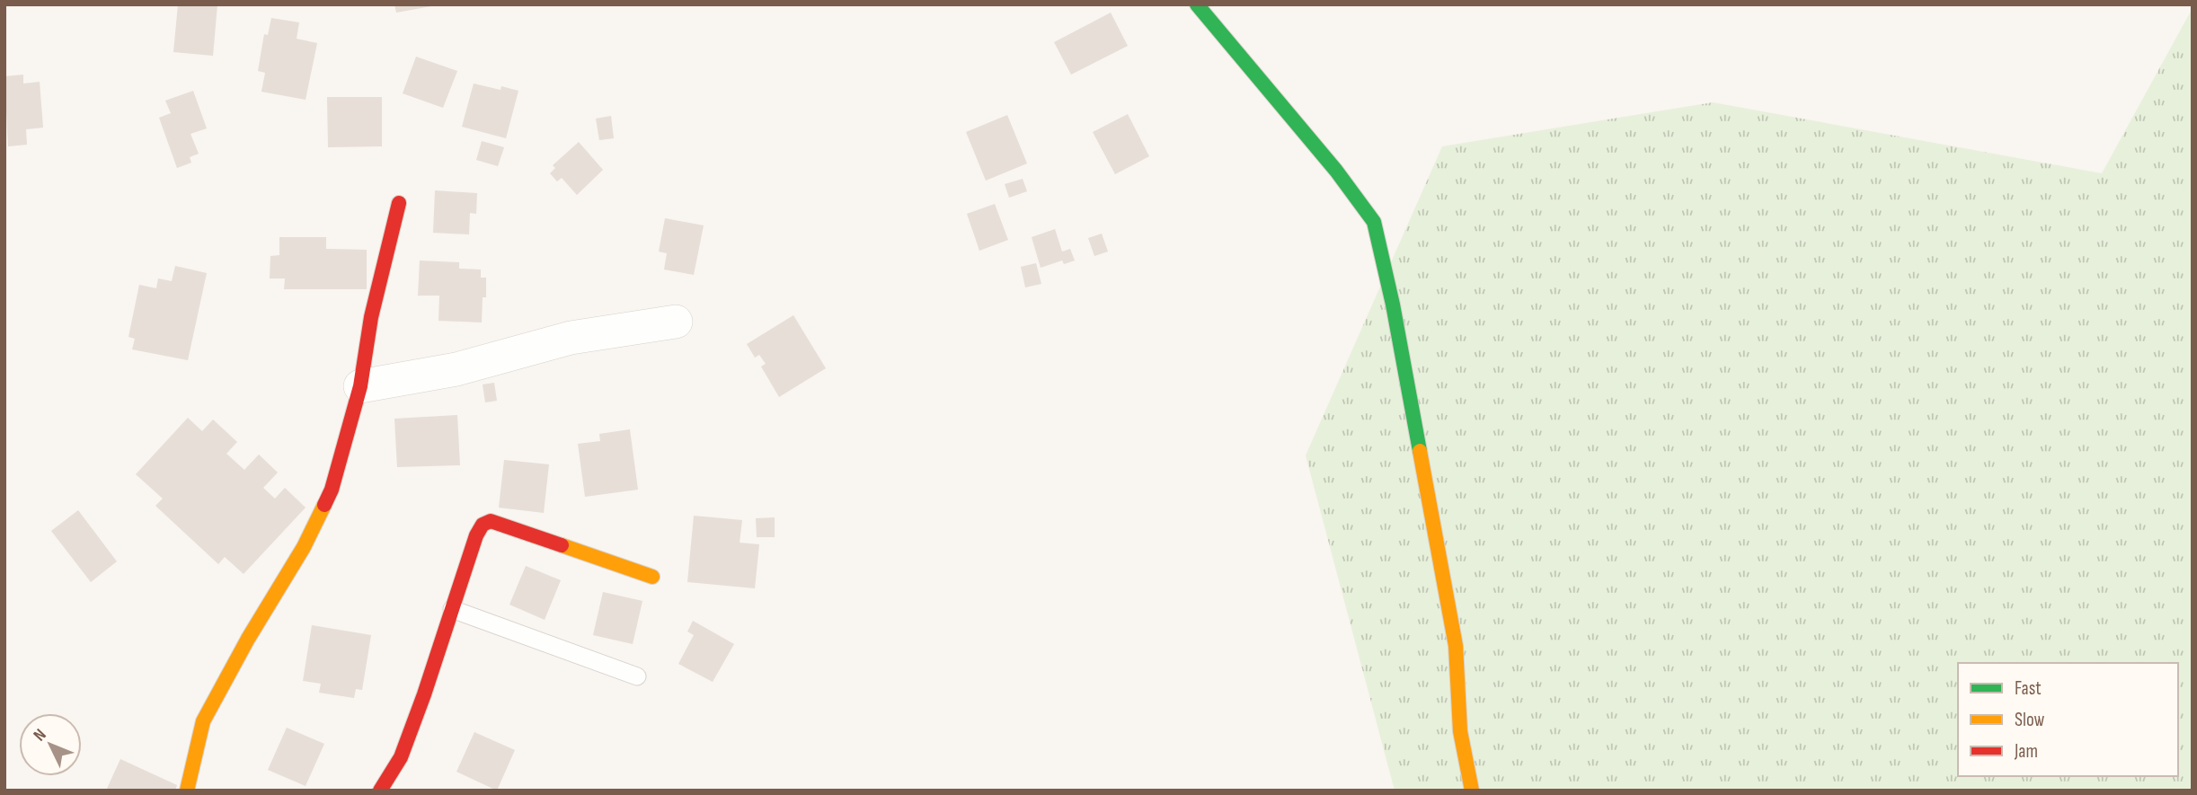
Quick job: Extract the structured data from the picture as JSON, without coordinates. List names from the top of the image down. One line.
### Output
{"legend":["Fast","Slow","Jam"],"north":"top left"}
